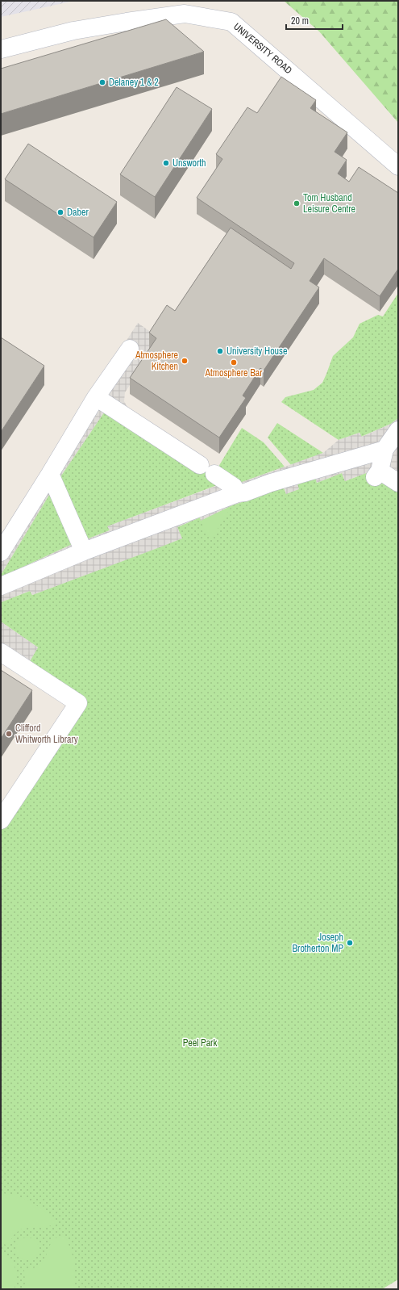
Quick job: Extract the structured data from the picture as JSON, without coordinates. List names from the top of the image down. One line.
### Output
{"streets":{"street":["UNIVERSITY ROAD"]},"parks":["Peel Park"],"places":["Delaney 1 & 2","Unsworth","Tom Husband Leisure Centre","Daber","University House","Atmosphere Kitchen","Atmosphere Bar","Clifford Whitworth Library","Joseph Brotherton MP"],"scale_bar":"20 m"}
